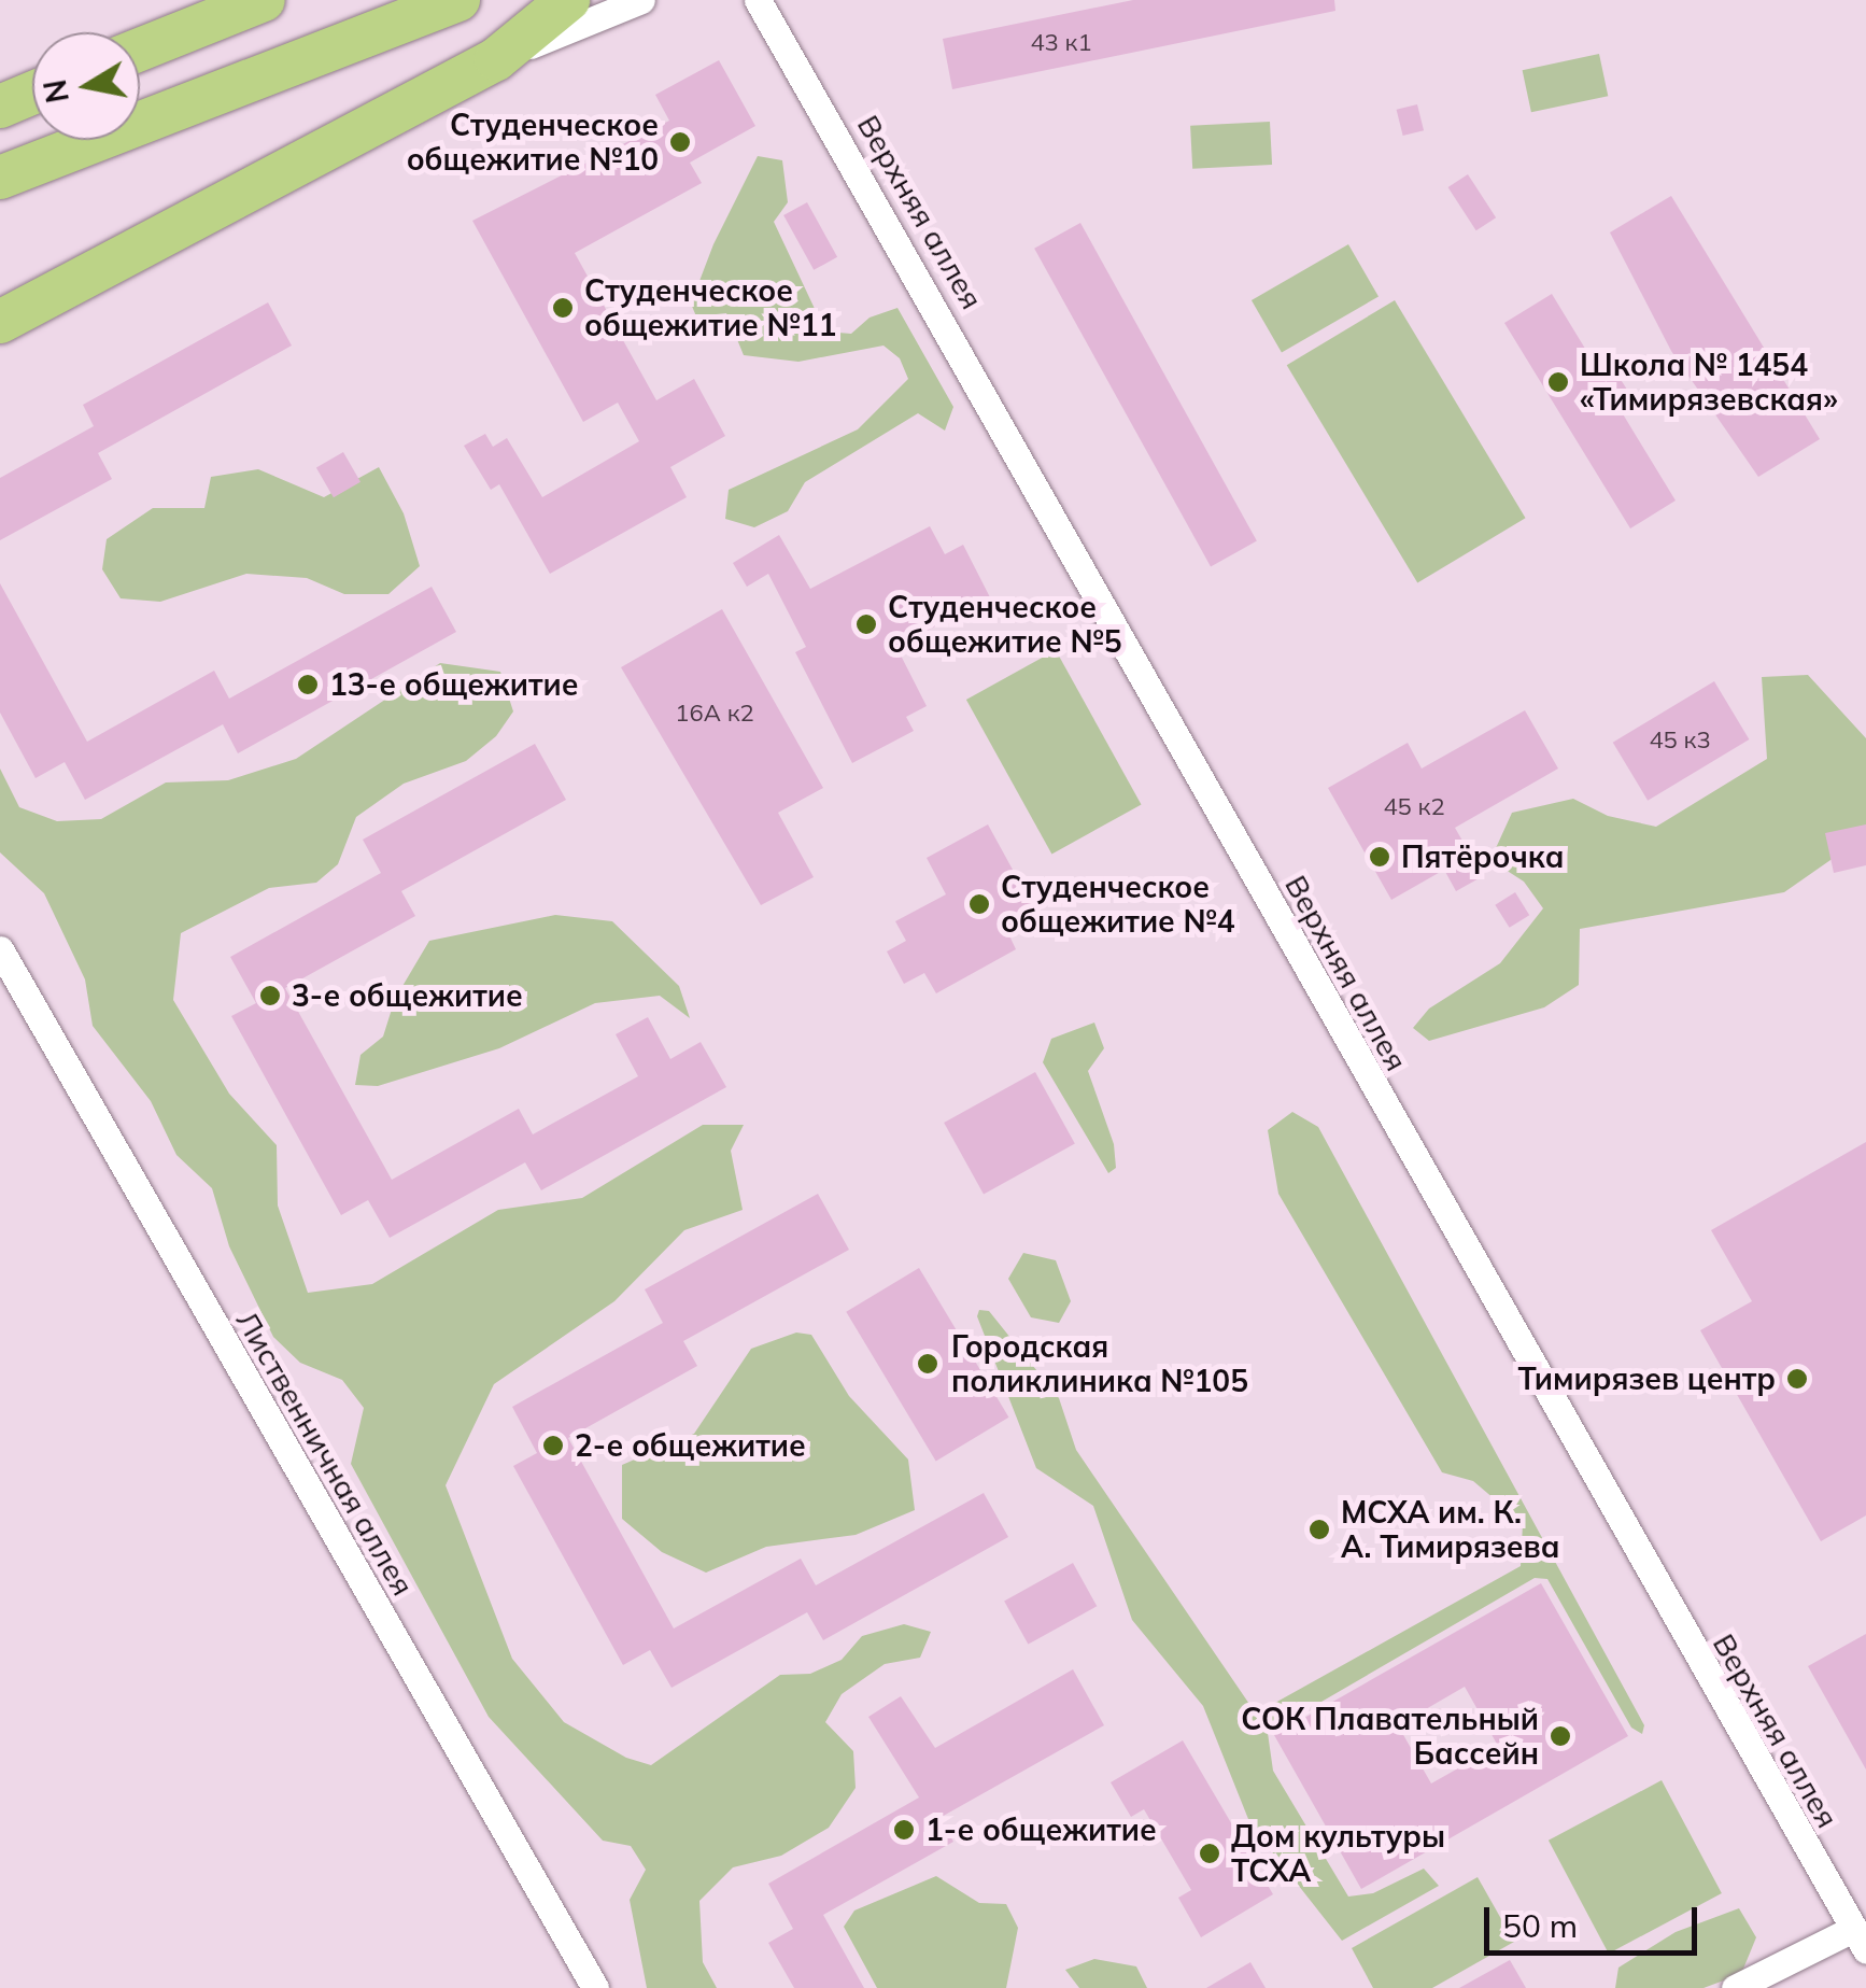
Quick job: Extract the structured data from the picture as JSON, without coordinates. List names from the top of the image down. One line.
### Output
{"streets":{"street":["Верхняя аллея","Лиственничная аллея"]},"places":["Студенческое общежитие №10","Студенческое общежитие №11","Школа № 1454 «Тимирязевская»","Студенческое общежитие №5","13-е общежитие","Пятёрочка","Студенческое общежитие №4","3-е общежитие","Городская поликлиника №105","Тимирязев центр","2-е общежитие","МСХА им. К. А. Тимирязева","СОК Плавательный Бассейн","1-е общежитие","Дом культуры ТСХА"],"house_numbers":["43 к1","16А к2","45 к3","45 к2"],"scale_bar":"50 m","north":"left"}
